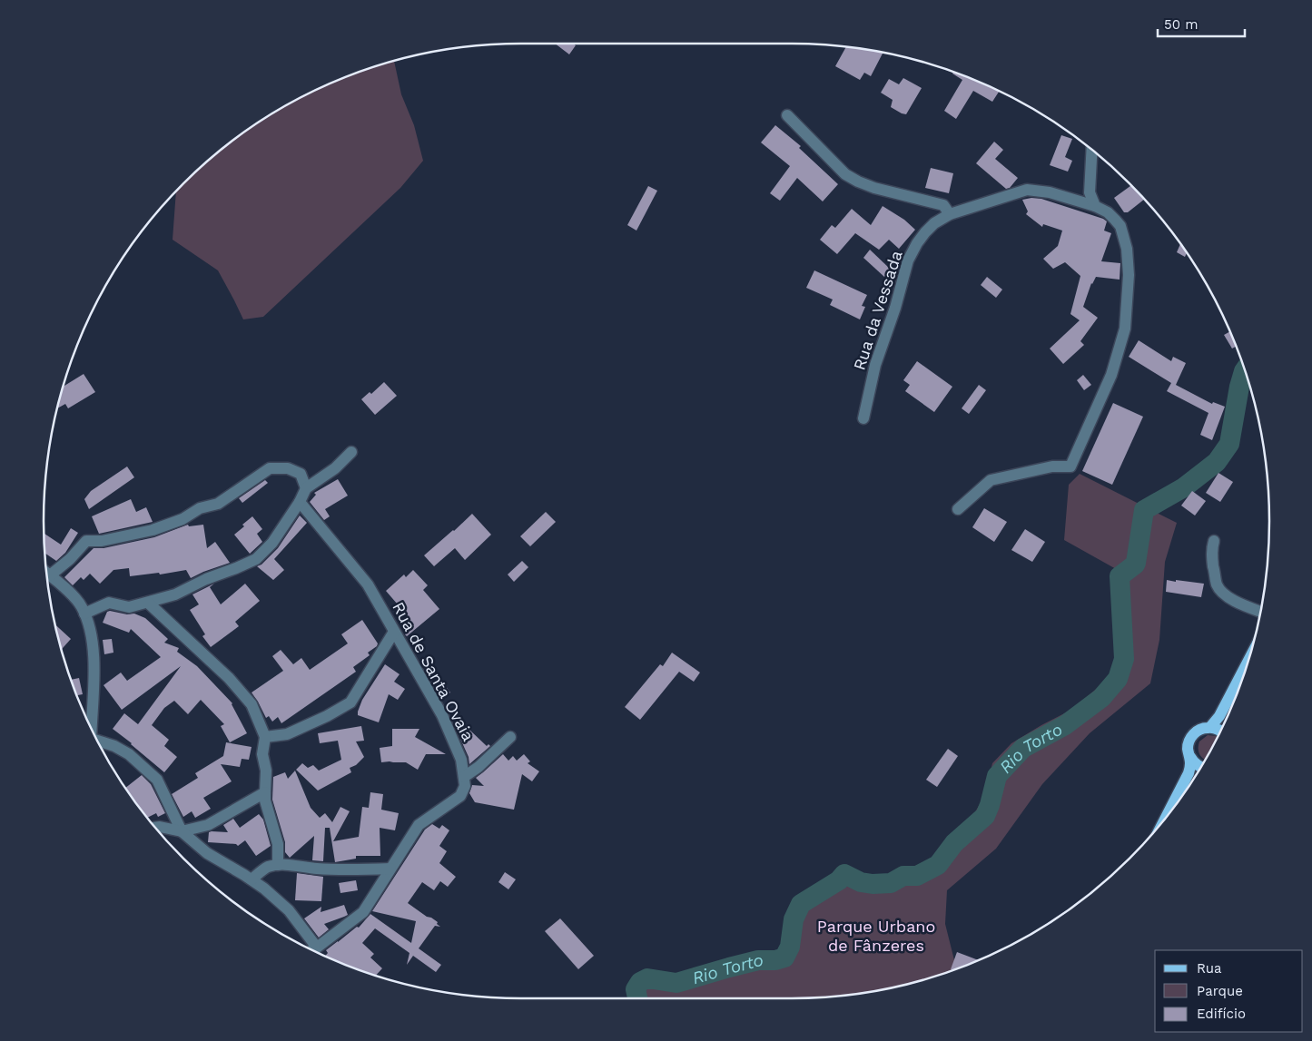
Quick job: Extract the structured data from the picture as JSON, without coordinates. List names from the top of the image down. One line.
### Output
{"streets":{"street":["Rua da Vessada","Rua de Santa Ovaia"]},"water":["Rio Torto"],"parks":["Parque Urbano de Fânzeres"],"legend":["Rua","Parque","Edifício"],"scale_bar":"50 m"}
